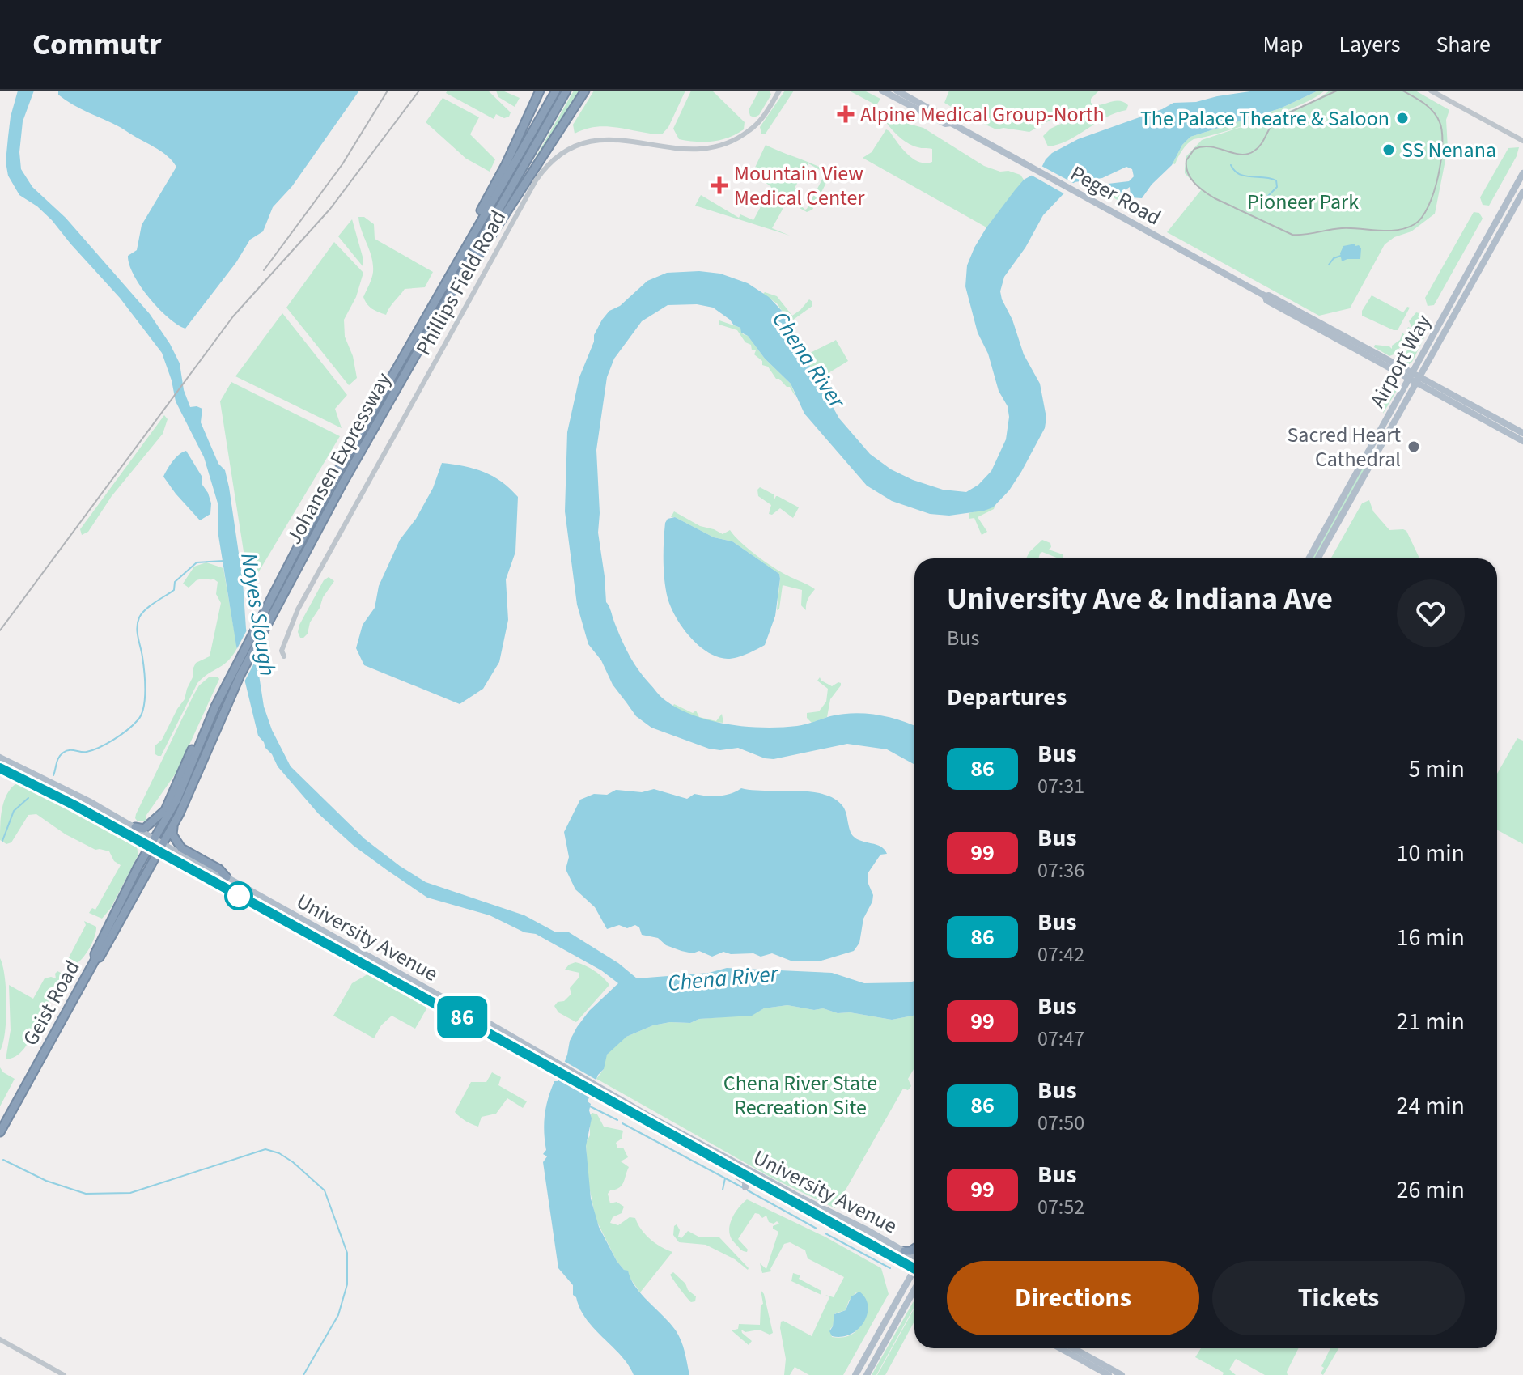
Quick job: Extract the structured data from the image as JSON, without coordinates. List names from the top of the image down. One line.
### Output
{"streets":{"highway":["Johansen Expressway","Geist Road"],"main road":["Peger Road","Airport Way","University Avenue"],"street":["Phillips Field Road"]},"crossings":[["Peger Road","Airport Way"],["Johansen Expressway","University Avenue"],["Johansen Expressway","Geist Road"],["University Avenue","Geist Road"]],"water":["Chena River","Noyes Slough"],"parks":["Pioneer Park","Chena River State Recreation Site"],"places":{"health":["Alpine Medical Group-North","Mountain View Medical Center"],"other":["The Palace Theatre & Saloon","SS Nenana","Sacred Heart Cathedral"]},"lines":["bus line 86"],"page":{"header":"Commutr","nav":["Map","Layers","Share"],"on_map":"86","heading":[["University Ave & Indiana Ave","Bus"],"Departures"],"list":[{"mark":"86","name":"Bus","note":"07:31","value":"5 min"},{"mark":"99","name":"Bus","note":"07:36","value":"10 min"},{"mark":"86","name":"Bus","note":"07:42","value":"16 min"},{"mark":"99","name":"Bus","note":"07:47","value":"21 min"},{"mark":"86","name":"Bus","note":"07:50","value":"24 min"},{"mark":"99","name":"Bus","note":"07:52","value":"26 min"}],"buttons":["Directions","Tickets"]}}
